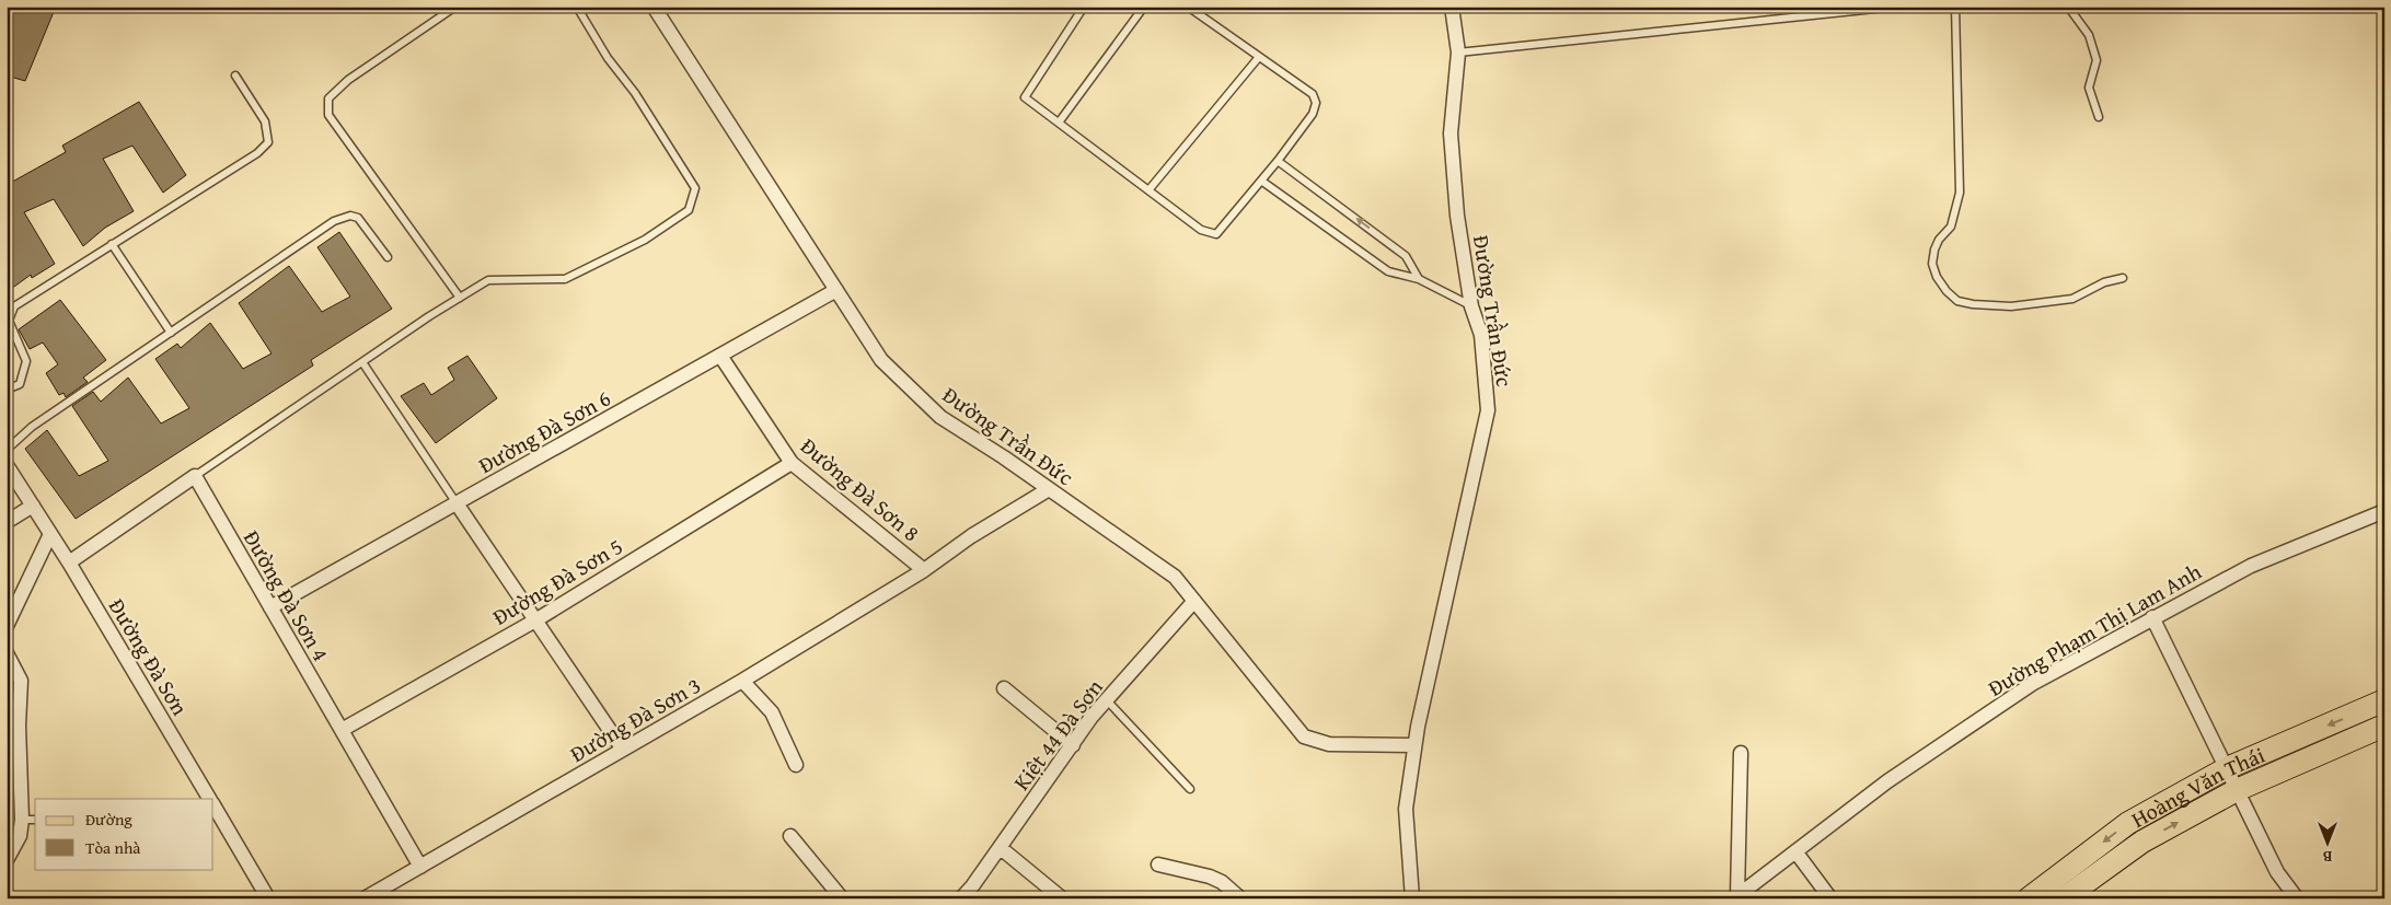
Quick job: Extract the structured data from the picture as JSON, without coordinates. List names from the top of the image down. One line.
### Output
{"streets":{"main road":["Hoàng Văn Thái"],"street":["Đường Trần Đức","Đường Đà Sơn 6","Đường Đà Sơn 8","Đường Đà Sơn 5","Đường Đà Sơn 4","Đường Phạm Thị Lam Anh","Đường Đà Sơn","Đường Đà Sơn 3","Kiệt 44 Đà Sơn"]},"crossings":[["Đường Trần Đức","Đường Đà Sơn 6"],["Đường Trần Đức","Đường Đà Sơn 3"],["Đường Trần Đức","Kiệt 44 Đà Sơn"],["Đường Đà Sơn 6","Đường Đà Sơn 8"],["Đường Đà Sơn 6","Đường Đà Sơn 4"],["Đường Đà Sơn 8","Đường Đà Sơn 5"],["Đường Đà Sơn 8","Đường Đà Sơn 3"],["Đường Đà Sơn 5","Đường Đà Sơn 4"],["Đường Đà Sơn 4","Đường Đà Sơn 3"]],"legend":["Đường","Tòa nhà"],"north":"bottom"}
